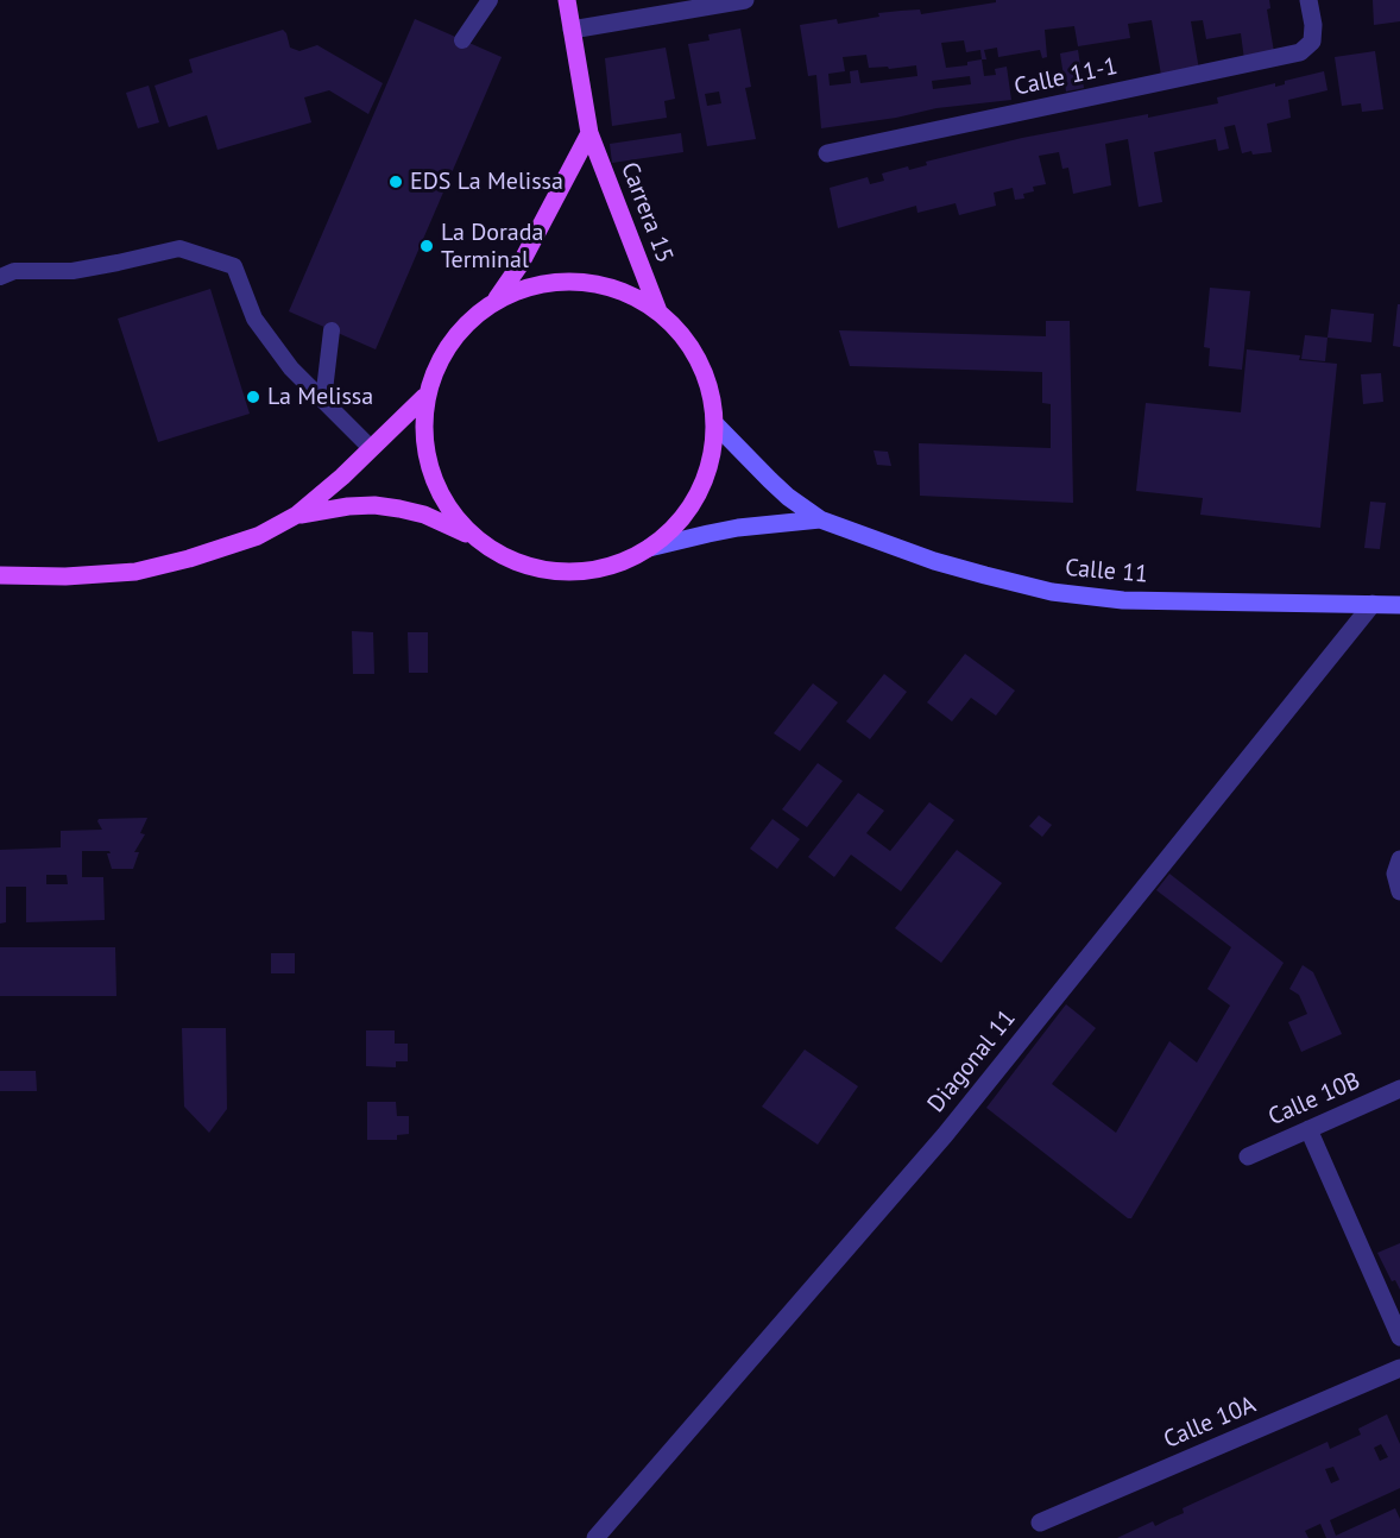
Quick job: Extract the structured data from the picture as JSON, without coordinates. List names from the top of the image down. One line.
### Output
{"streets":{"main road":["Carrera 15","Calle 11"],"street":["Calle 11-1","Diagonal 11","Calle 10B","Calle 10A"]},"crossings":[["Calle 11","Diagonal 11"]],"places":["EDS La Melissa","La Dorada Terminal","La Melissa"]}
